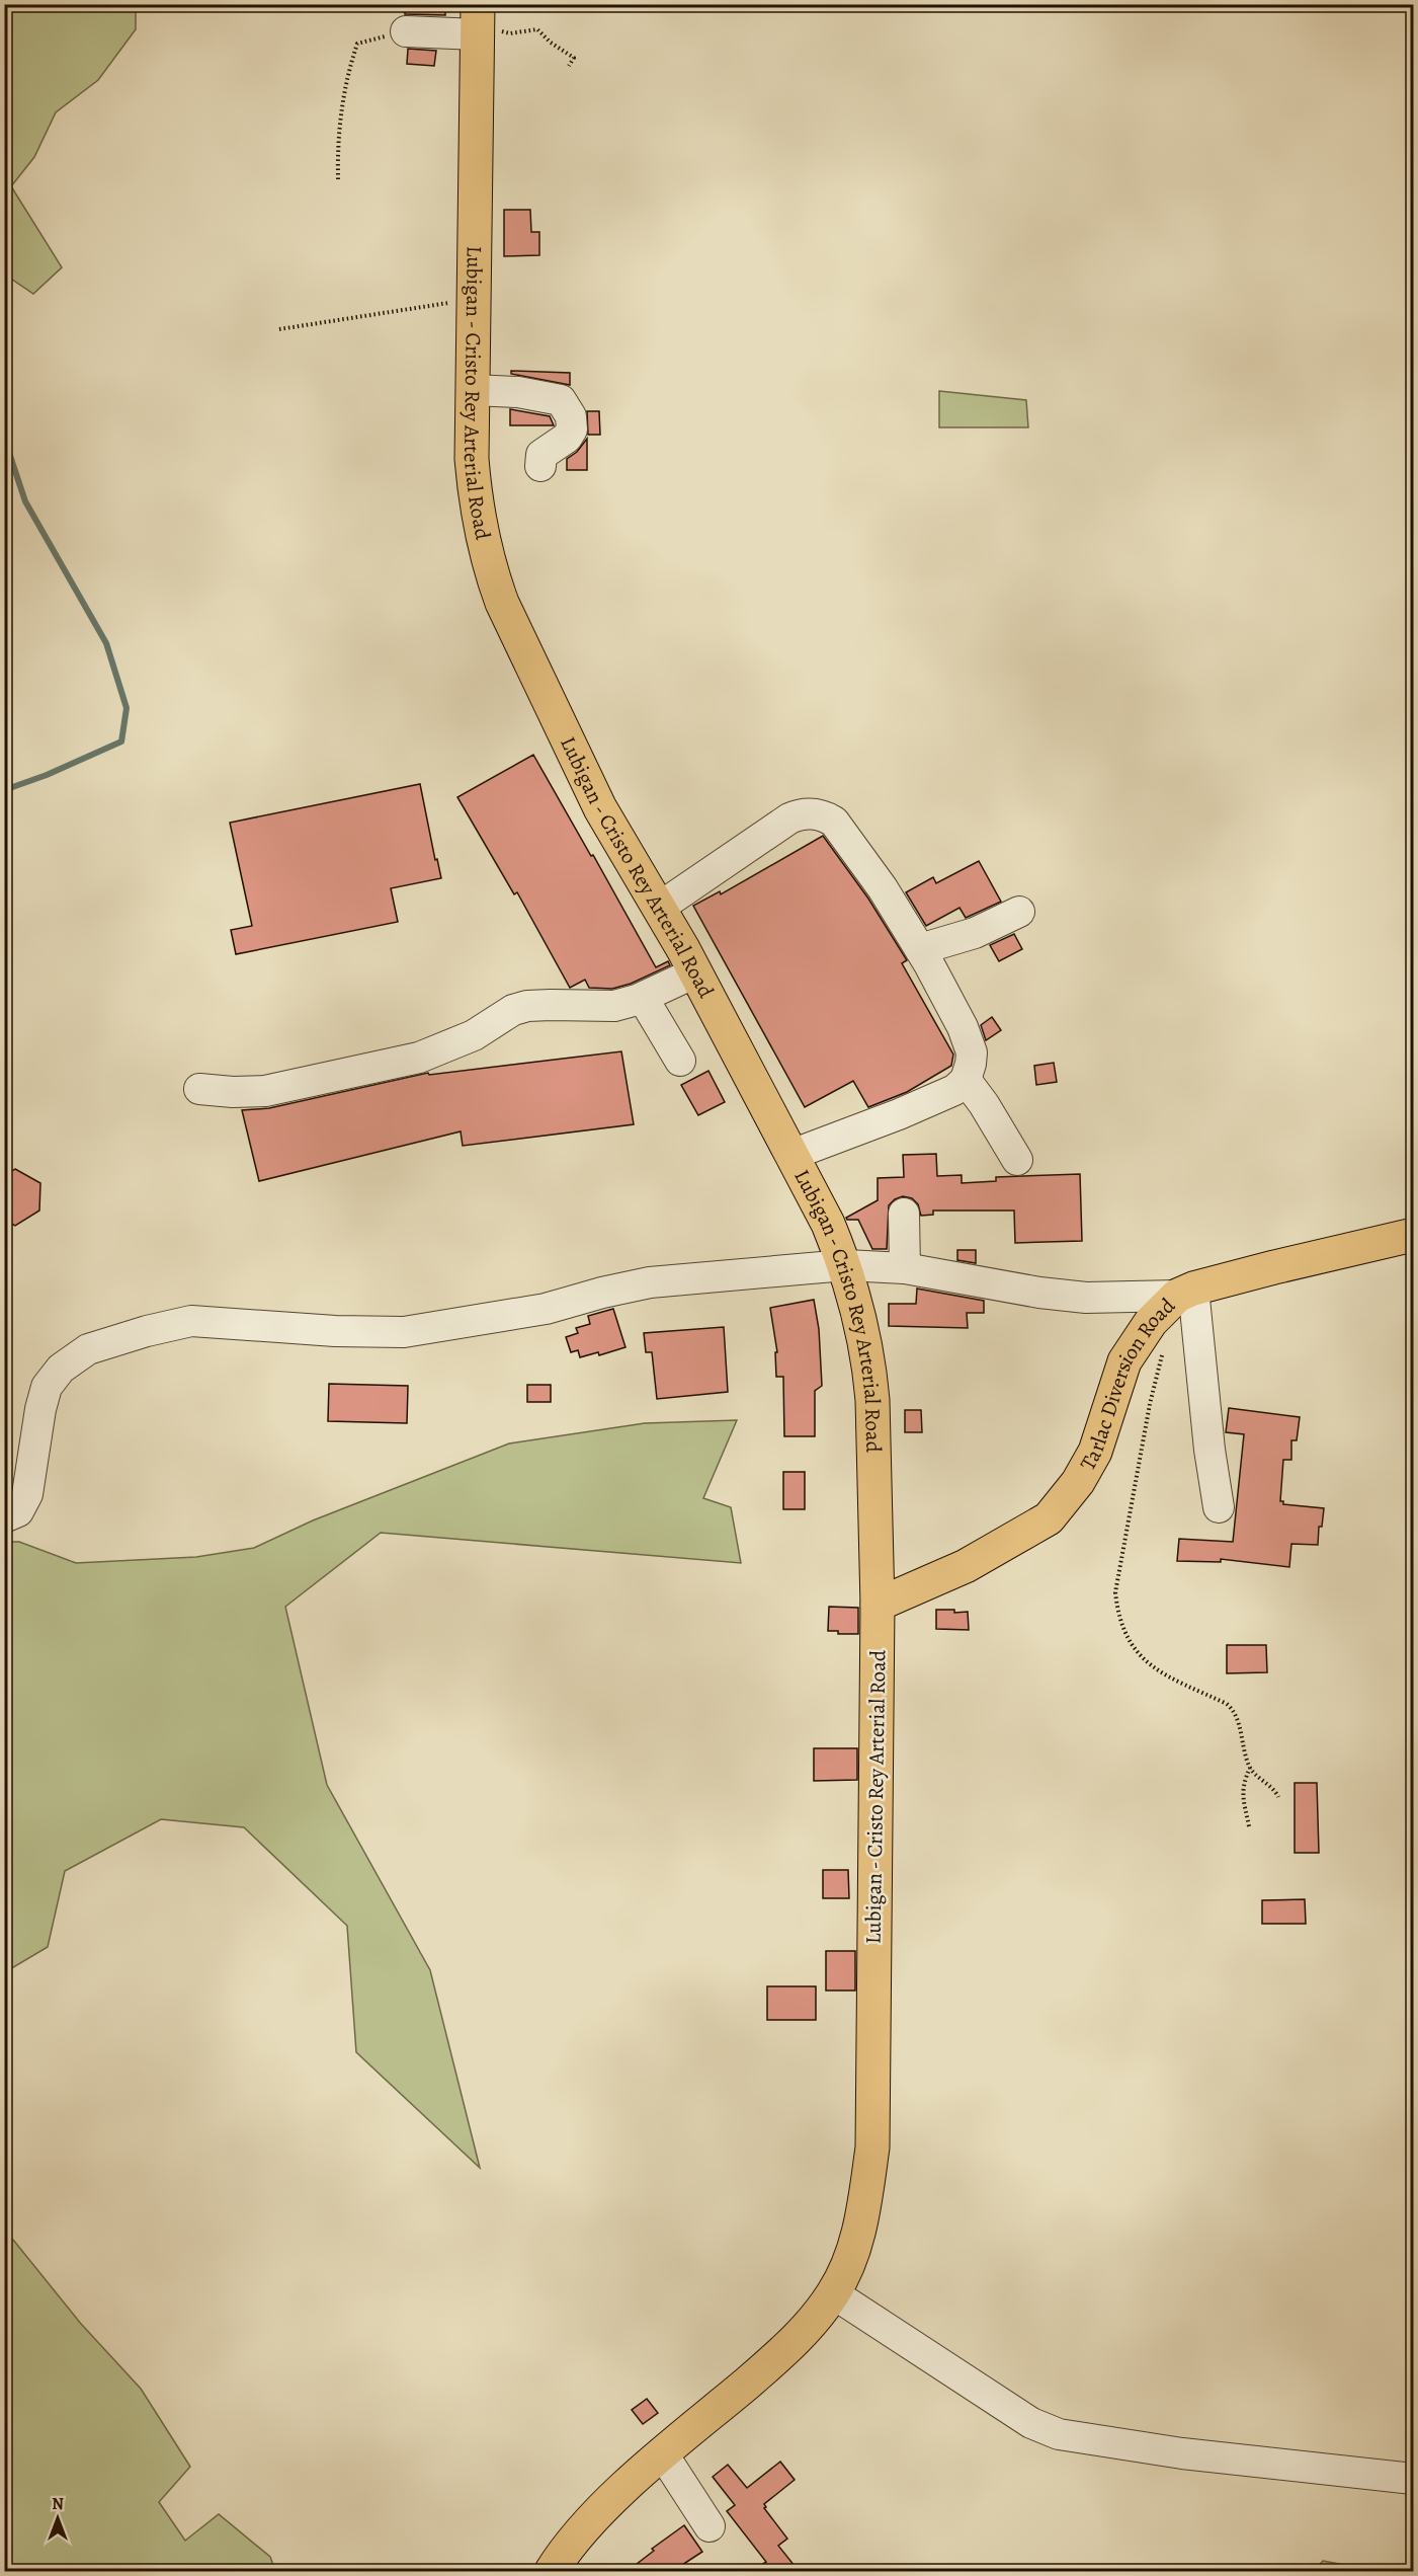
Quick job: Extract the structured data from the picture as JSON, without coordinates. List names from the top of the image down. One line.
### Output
{"streets":{"main road":["Lubigan - Cristo Rey Arterial Road","Tarlac Diversion Road"]},"crossings":[["Lubigan - Cristo Rey Arterial Road","Tarlac Diversion Road"]],"north":"top"}
